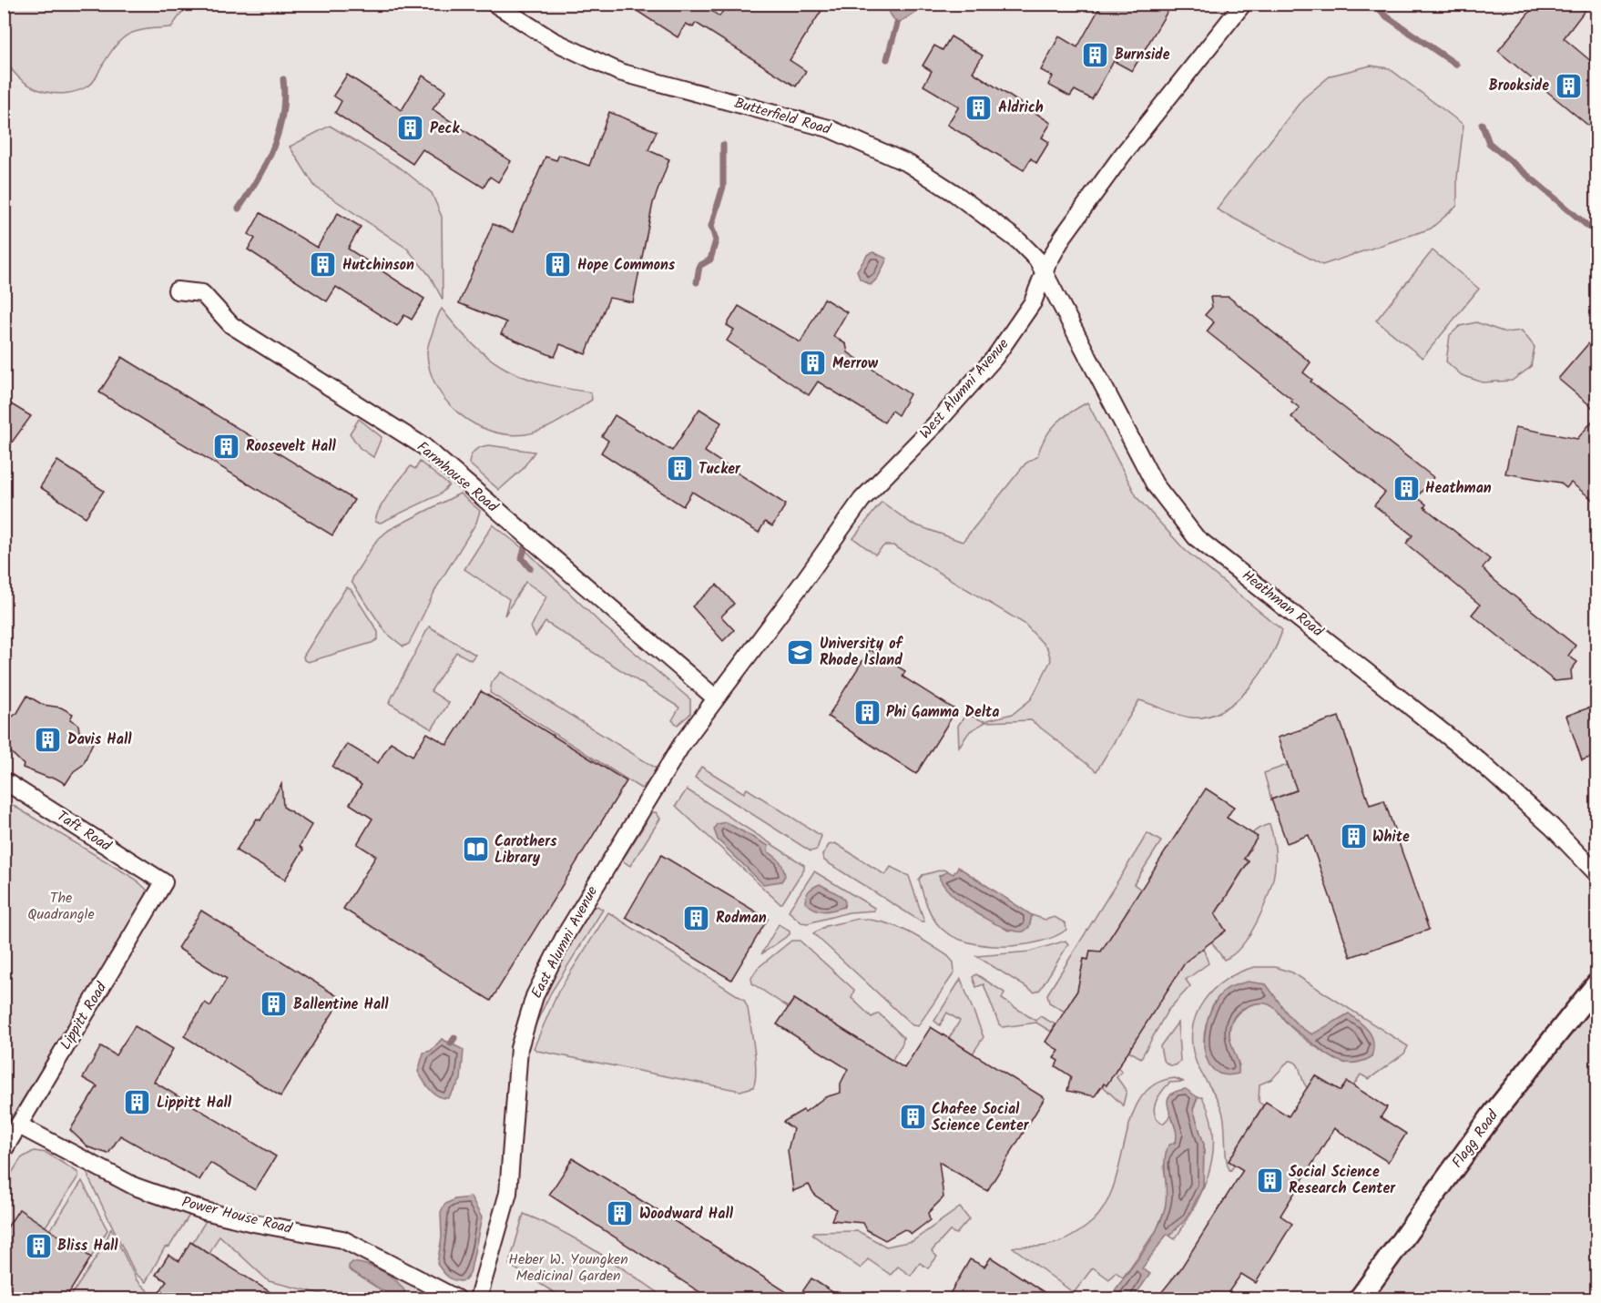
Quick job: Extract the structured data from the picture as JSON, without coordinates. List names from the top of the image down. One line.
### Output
{"streets":{"street":["Butterfield Road","West Alumni Avenue","Farmhouse Road","Heathman Road","Taft Road","East Alumni Avenue","Lippitt Road","Flagg Road","Power House Road"]},"crossings":[["Butterfield Road","West Alumni Avenue"],["Butterfield Road","Heathman Road"],["West Alumni Avenue","Heathman Road"],["West Alumni Avenue","East Alumni Avenue"],["Farmhouse Road","East Alumni Avenue"],["Taft Road","Lippitt Road"],["Lippitt Road","Power House Road"]],"parks":["The Quadrangle","Heber W. Youngken Medicinal Garden"],"places":{"building":["Burnside","Brookside","Aldrich","Peck","Hutchinson","Hope Commons","Merrow","Roosevelt Hall","Tucker","Heathman","Phi Gamma Delta","Davis Hall","White","Rodman","Ballentine Hall","Lippitt Hall","Chafee Social Science Center","Social Science Research Center","Woodward Hall","Bliss Hall"],"school or university":["University of Rhode Island"],"library":["Carothers Library"]}}
